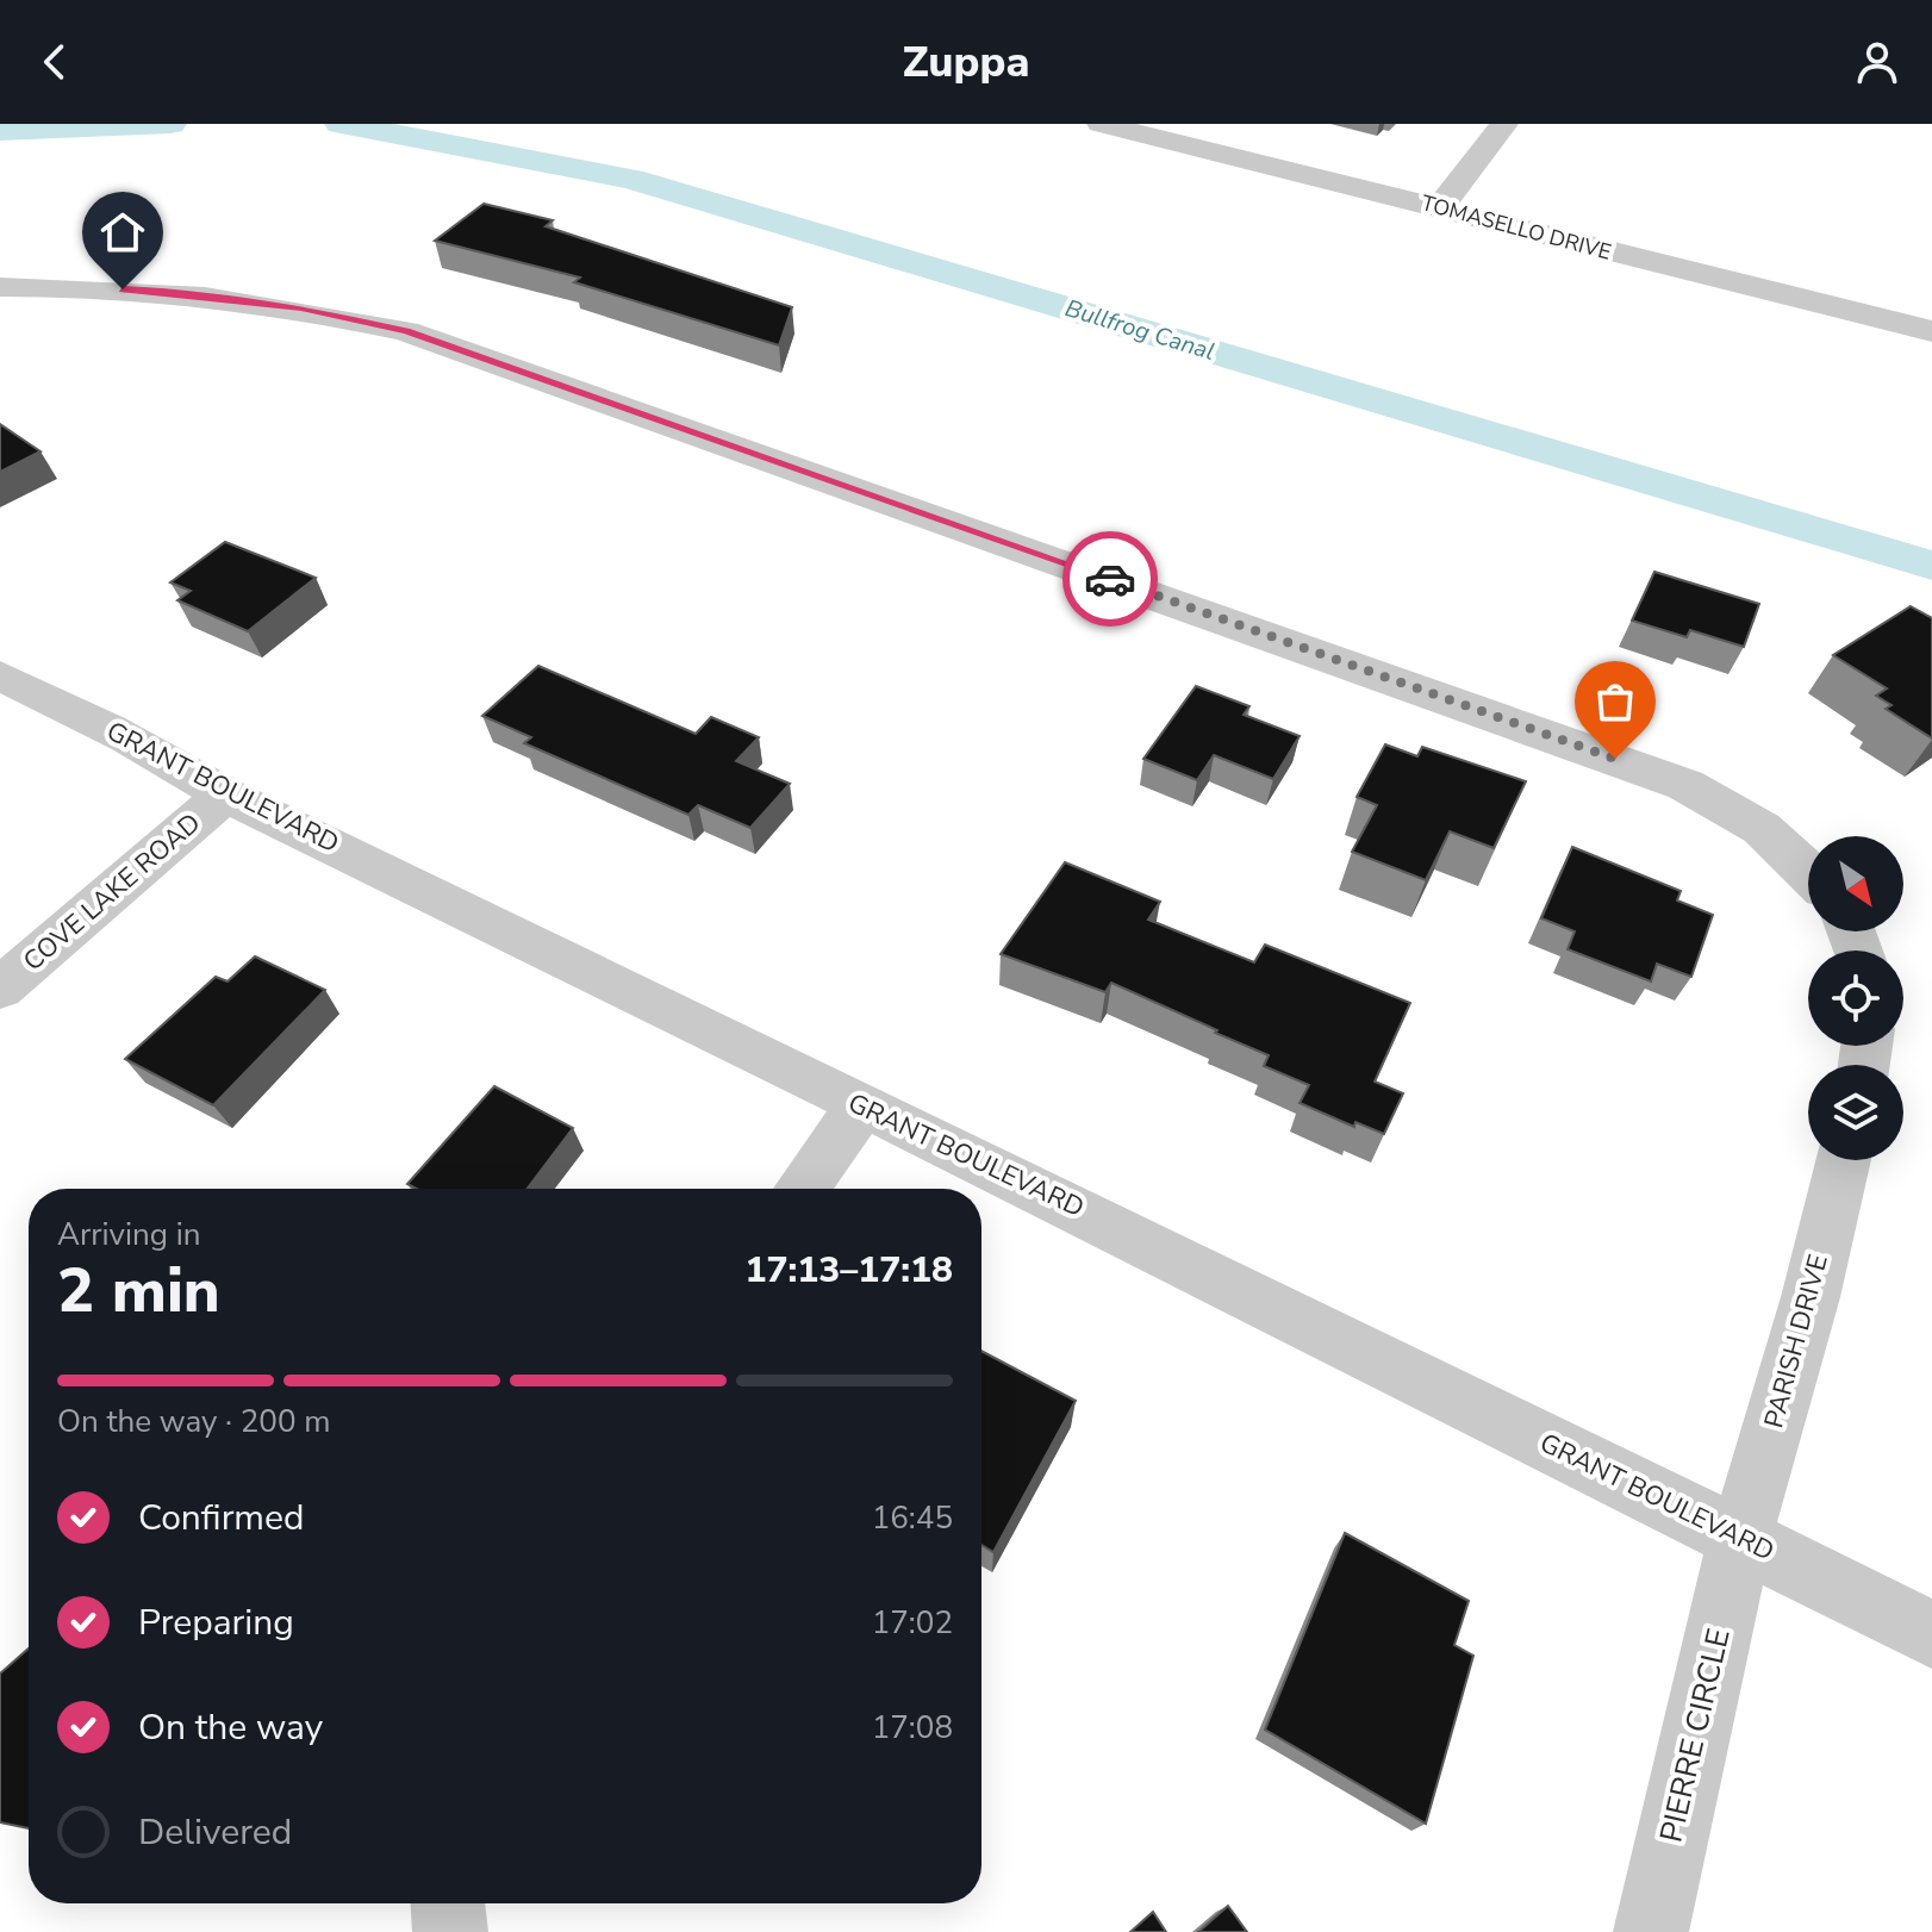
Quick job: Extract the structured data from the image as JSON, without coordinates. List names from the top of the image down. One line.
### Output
{"streets":{"street":["TOMASELLO DRIVE","GRANT BOULEVARD","COVE LAKE ROAD","PARISH DRIVE","PIERRE CIRCLE"]},"crossings":[["GRANT BOULEVARD","COVE LAKE ROAD"],["GRANT BOULEVARD","PARISH DRIVE"],["GRANT BOULEVARD","PIERRE CIRCLE"],["PARISH DRIVE","PIERRE CIRCLE"]],"water":["Bullfrog Canal"],"north":"bottom right","page":{"header":"Zuppa","heading":["2 min","Arriving in","17:13–17:18"],"bar":"On the way · 200 m","list":[["Confirmed","16:45"],["Preparing","17:02"],["On the way","17:08"],"Delivered"]}}
